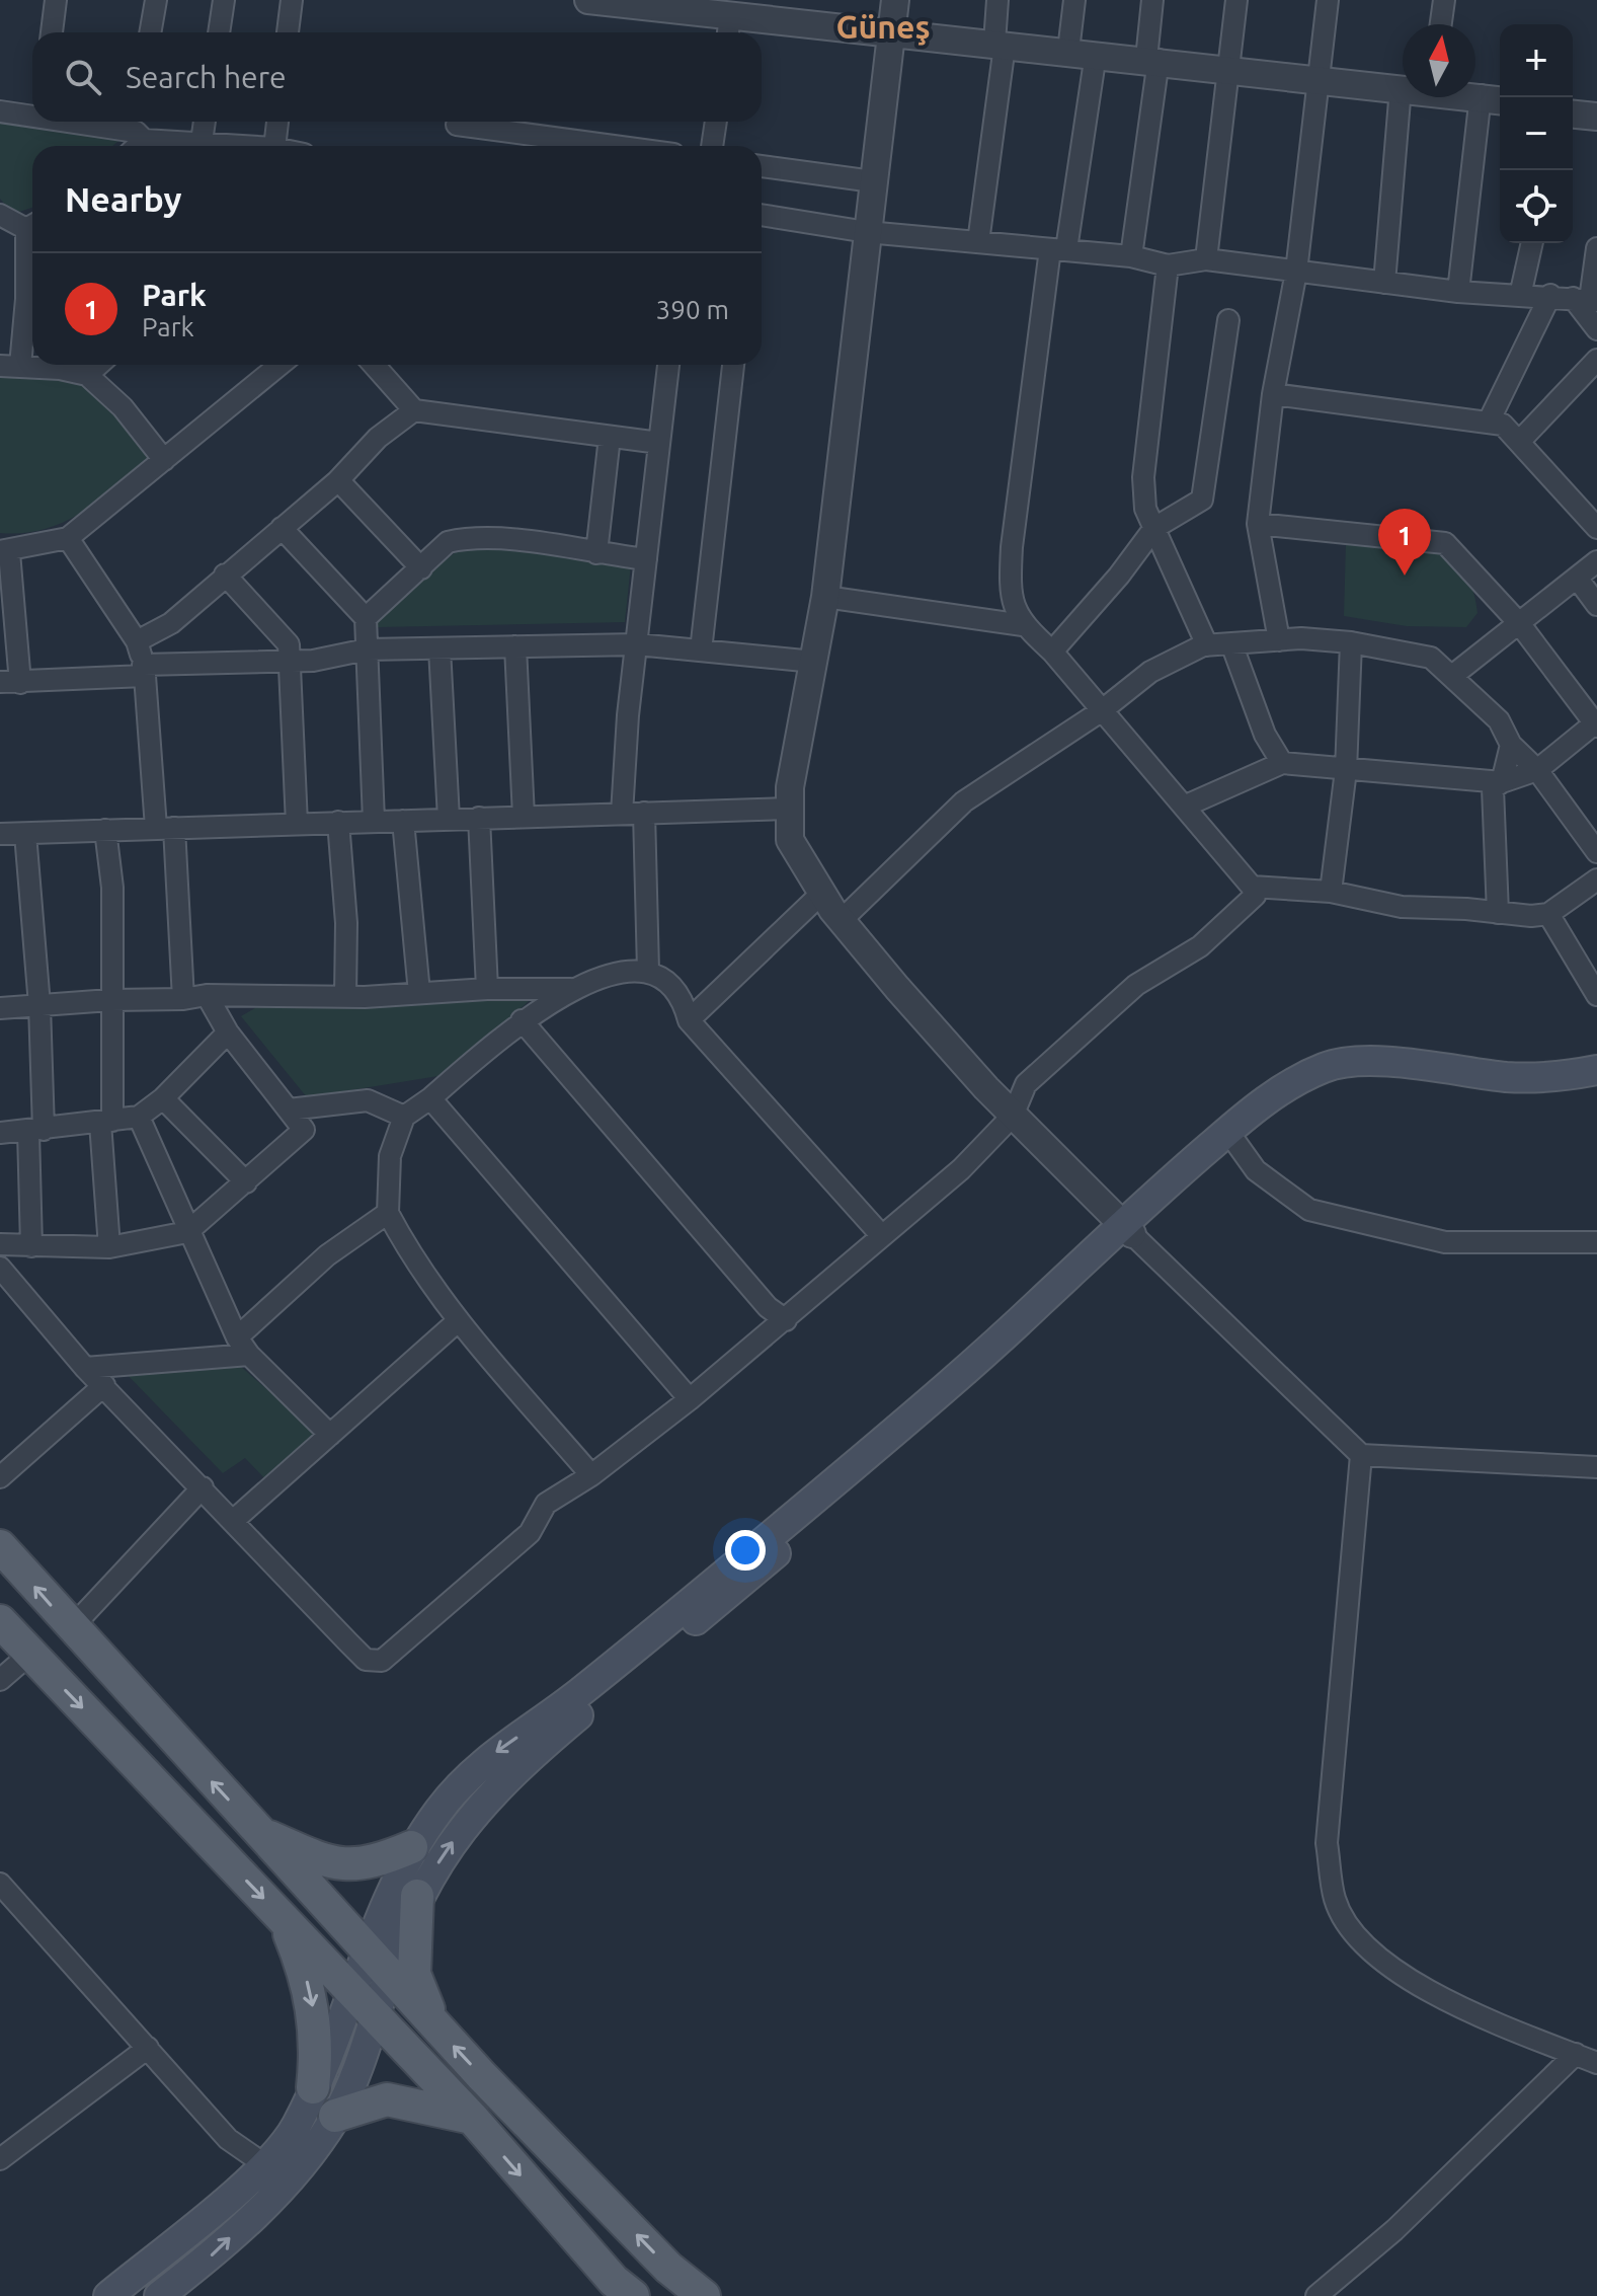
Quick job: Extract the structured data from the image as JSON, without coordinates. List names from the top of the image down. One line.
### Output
{"districts":["Güneş"],"north":"top","page":{"map_buttons":["+","−"],"search":"Search here","heading":"Nearby","list":[{"mark":"1","name":"Park","note":"Park","value":"390 m"}],"pins":"1"}}
